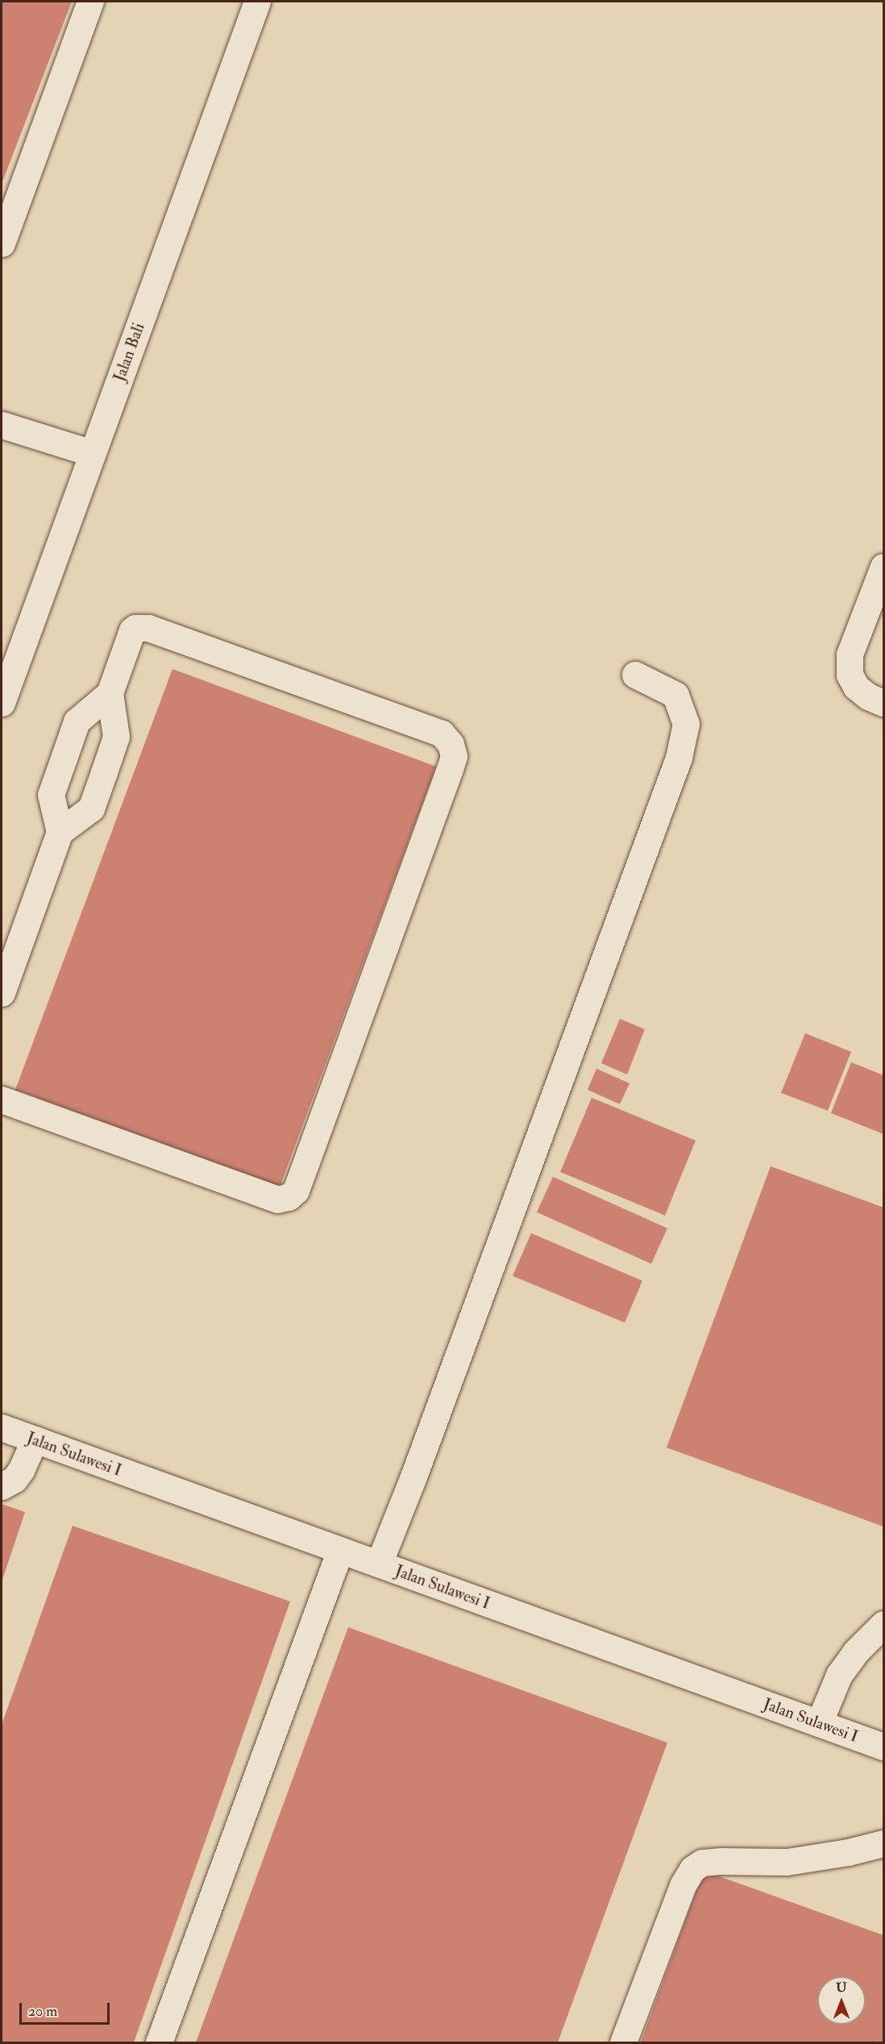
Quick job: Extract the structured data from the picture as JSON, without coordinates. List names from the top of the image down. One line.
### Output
{"streets":{"street":["Jalan Bali","Jalan Sulawesi I"]},"scale_bar":"20 m","north":"top"}
